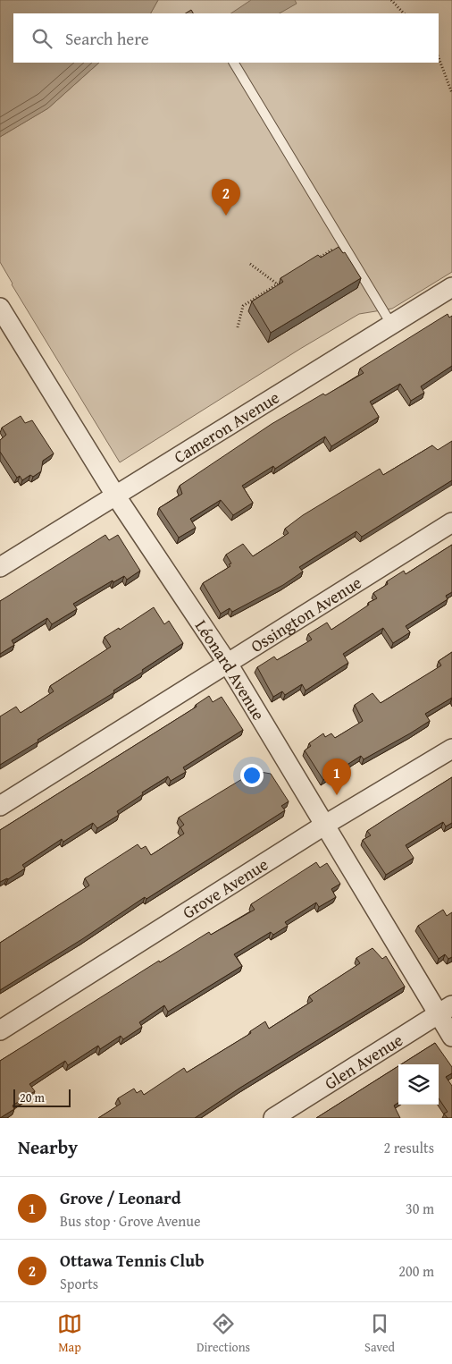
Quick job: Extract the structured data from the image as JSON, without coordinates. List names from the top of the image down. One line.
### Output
{"streets":{"street":["Cameron Avenue","Ossington Avenue","Léonard Avenue","Grove Avenue","Glen Avenue"]},"crossings":[["Cameron Avenue","Léonard Avenue"],["Ossington Avenue","Léonard Avenue"],["Léonard Avenue","Grove Avenue"],["Léonard Avenue","Glen Avenue"]],"scale_bar":"20 m","page":{"search":"Search here","pins":["2","1"],"scale":"20 m","heading":["Nearby","2 results"],"list":[{"mark":"1","name":"Grove / Leonard","note":"Bus stop · Grove Avenue","value":"30 m"},{"mark":"2","name":"Ottawa Tennis Club","note":"Sports","value":"200 m"}],"nav":["Map","Directions","Saved"]}}
